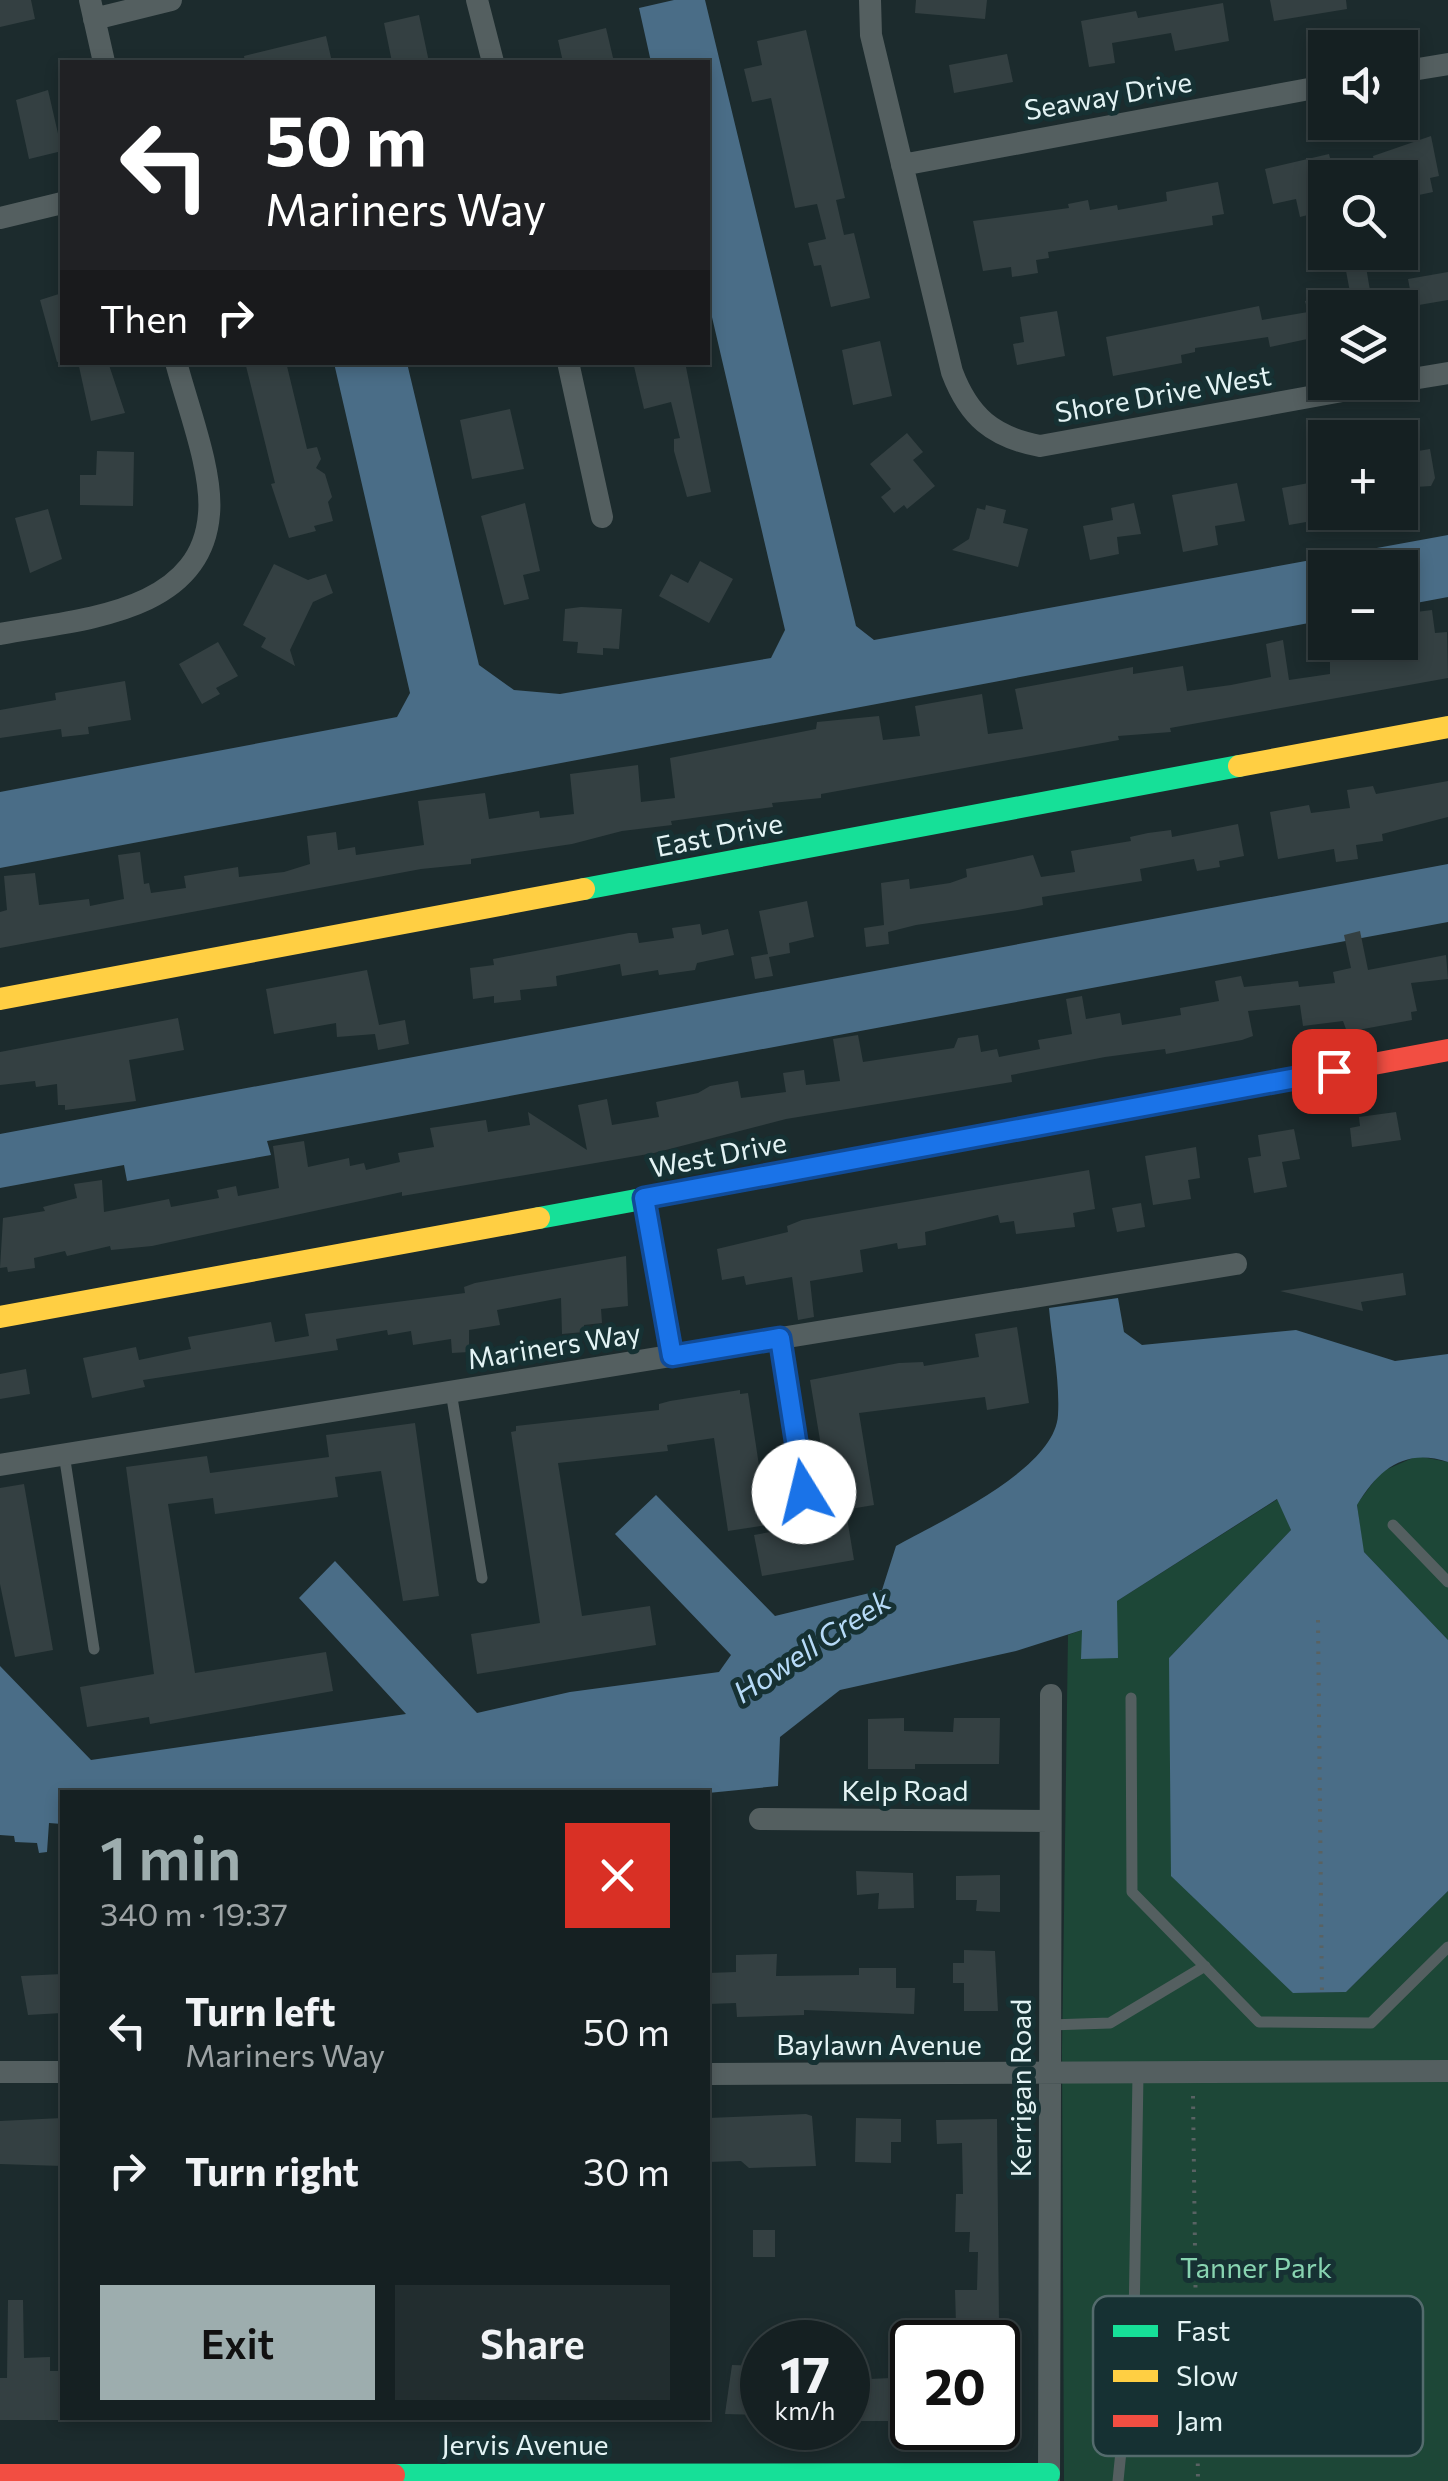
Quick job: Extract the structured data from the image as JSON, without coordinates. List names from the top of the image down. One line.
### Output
{"streets":{"street":["Seaway Drive","Shore Drive West","East Drive","West Drive","Mariners Way","Kelp Road","Baylawn Avenue","Kerrigan Road","Jervis Avenue"]},"crossings":[["Seaway Drive","Shore Drive West"],["Kelp Road","Kerrigan Road"],["Baylawn Avenue","Kerrigan Road"],["Kerrigan Road","Jervis Avenue"]],"water":["Howell Creek"],"parks":["Tanner Park"],"legend":["Fast","Slow","Jam"],"page":{"map_buttons":["+","−"],"turn":["50 m","Mariners Way"],"then":"Then","heading":["1 min","340 m · 19:37"],"list":[{"name":"Turn left","note":"Mariners Way","value":"50 m"},{"name":"Turn right","value":"30 m"}],"buttons":["Exit","Share"],"speed":"17 km/h","limit":"20"}}
